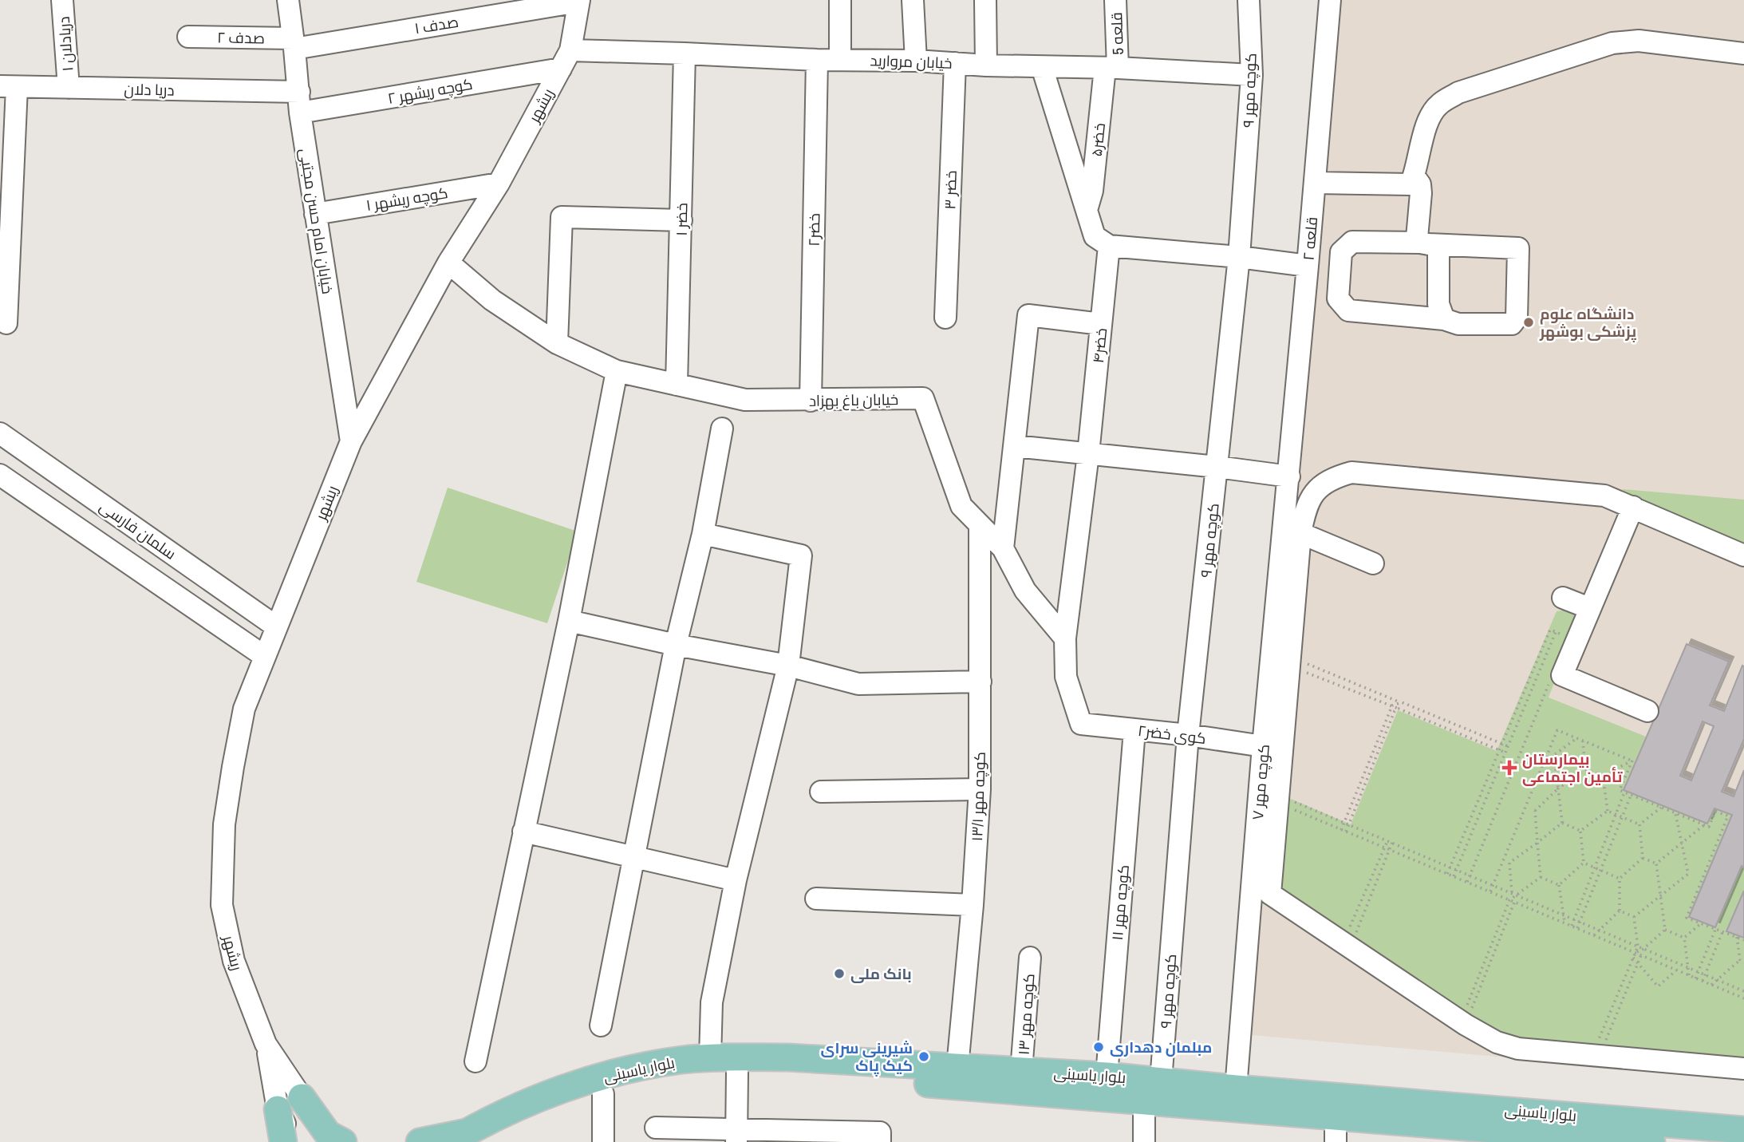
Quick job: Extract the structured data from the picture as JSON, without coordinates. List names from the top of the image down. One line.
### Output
{"streets":{"main road":["بلوار یاسینی"],"street":["صدف ۱","قلعه 5","صدف ۲","دریادلان ۱","خیابان مروارید","دریا دلان","کوچه مهر ۹","کوچه ریشهر ۲","ریشهر","خضر۵","خضر ۳","کوچه ریشهر ۱","خضر ۱","خیابان امام حسن مجتبی","خضر۲","قلعه ۲","خضر۴","خیابان باغ بهزاد","سلمان فارسی","کوی خضر۲","کوچه مهر ۷","کوچه مهر ۱۳/۱","کوچه مهر ۱۱","کوچه مهر ۱۳"]},"crossings":[["صدف ۱","صدف ۲"],["صدف ۱","ریشهر"],["صدف ۱","خیابان امام حسن مجتبی"],["قلعه 5","خیابان مروارید"],["قلعه 5","خضر۵"],["صدف ۲","خیابان امام حسن مجتبی"],["دریادلان ۱","دریا دلان"],["خیابان مروارید","کوچه مهر ۹"],["خیابان مروارید","کوچه ریشهر ۲"],["خیابان مروارید","ریشهر"],["خیابان مروارید","خضر۵"],["خیابان مروارید","خضر ۳"],["خیابان مروارید","خضر ۱"],["خیابان مروارید","خضر۲"],["دریا دلان","خیابان امام حسن مجتبی"],["کوچه مهر ۹","کوی خضر۲"],["کوچه مهر ۹","بلوار یاسینی"],["کوچه ریشهر ۲","ریشهر"],["کوچه ریشهر ۲","خیابان امام حسن مجتبی"],["ریشهر","کوچه ریشهر ۱"],["ریشهر","خیابان امام حسن مجتبی"],["ریشهر","خیابان باغ بهزاد"],["ریشهر","سلمان فارسی"],["کوچه ریشهر ۱","خیابان امام حسن مجتبی"],["خضر ۱","خیابان باغ بهزاد"],["خضر۲","خیابان باغ بهزاد"],["قلعه ۲","کوچه مهر ۷"],["خضر۴","خیابان باغ بهزاد"],["خضر۴","کوی خضر۲"],["خیابان باغ بهزاد","کوی خضر۲"],["خیابان باغ بهزاد","کوچه مهر ۱۳/۱"],["کوی خضر۲","کوچه مهر ۷"],["کوی خضر۲","کوچه مهر ۱۱"],["کوچه مهر ۷","بلوار یاسینی"],["کوچه مهر ۱۳/۱","بلوار یاسینی"],["کوچه مهر ۱۱","بلوار یاسینی"],["کوچه مهر ۱۳","بلوار یاسینی"]],"places":{"other":["دانشگاه علوم پزشکی بوشهر","بانک ملی","مبلمان دهداری","شیرینی سرای کیک پاک"],"health":["بیمارستان تأمین اجتماعی"]}}
